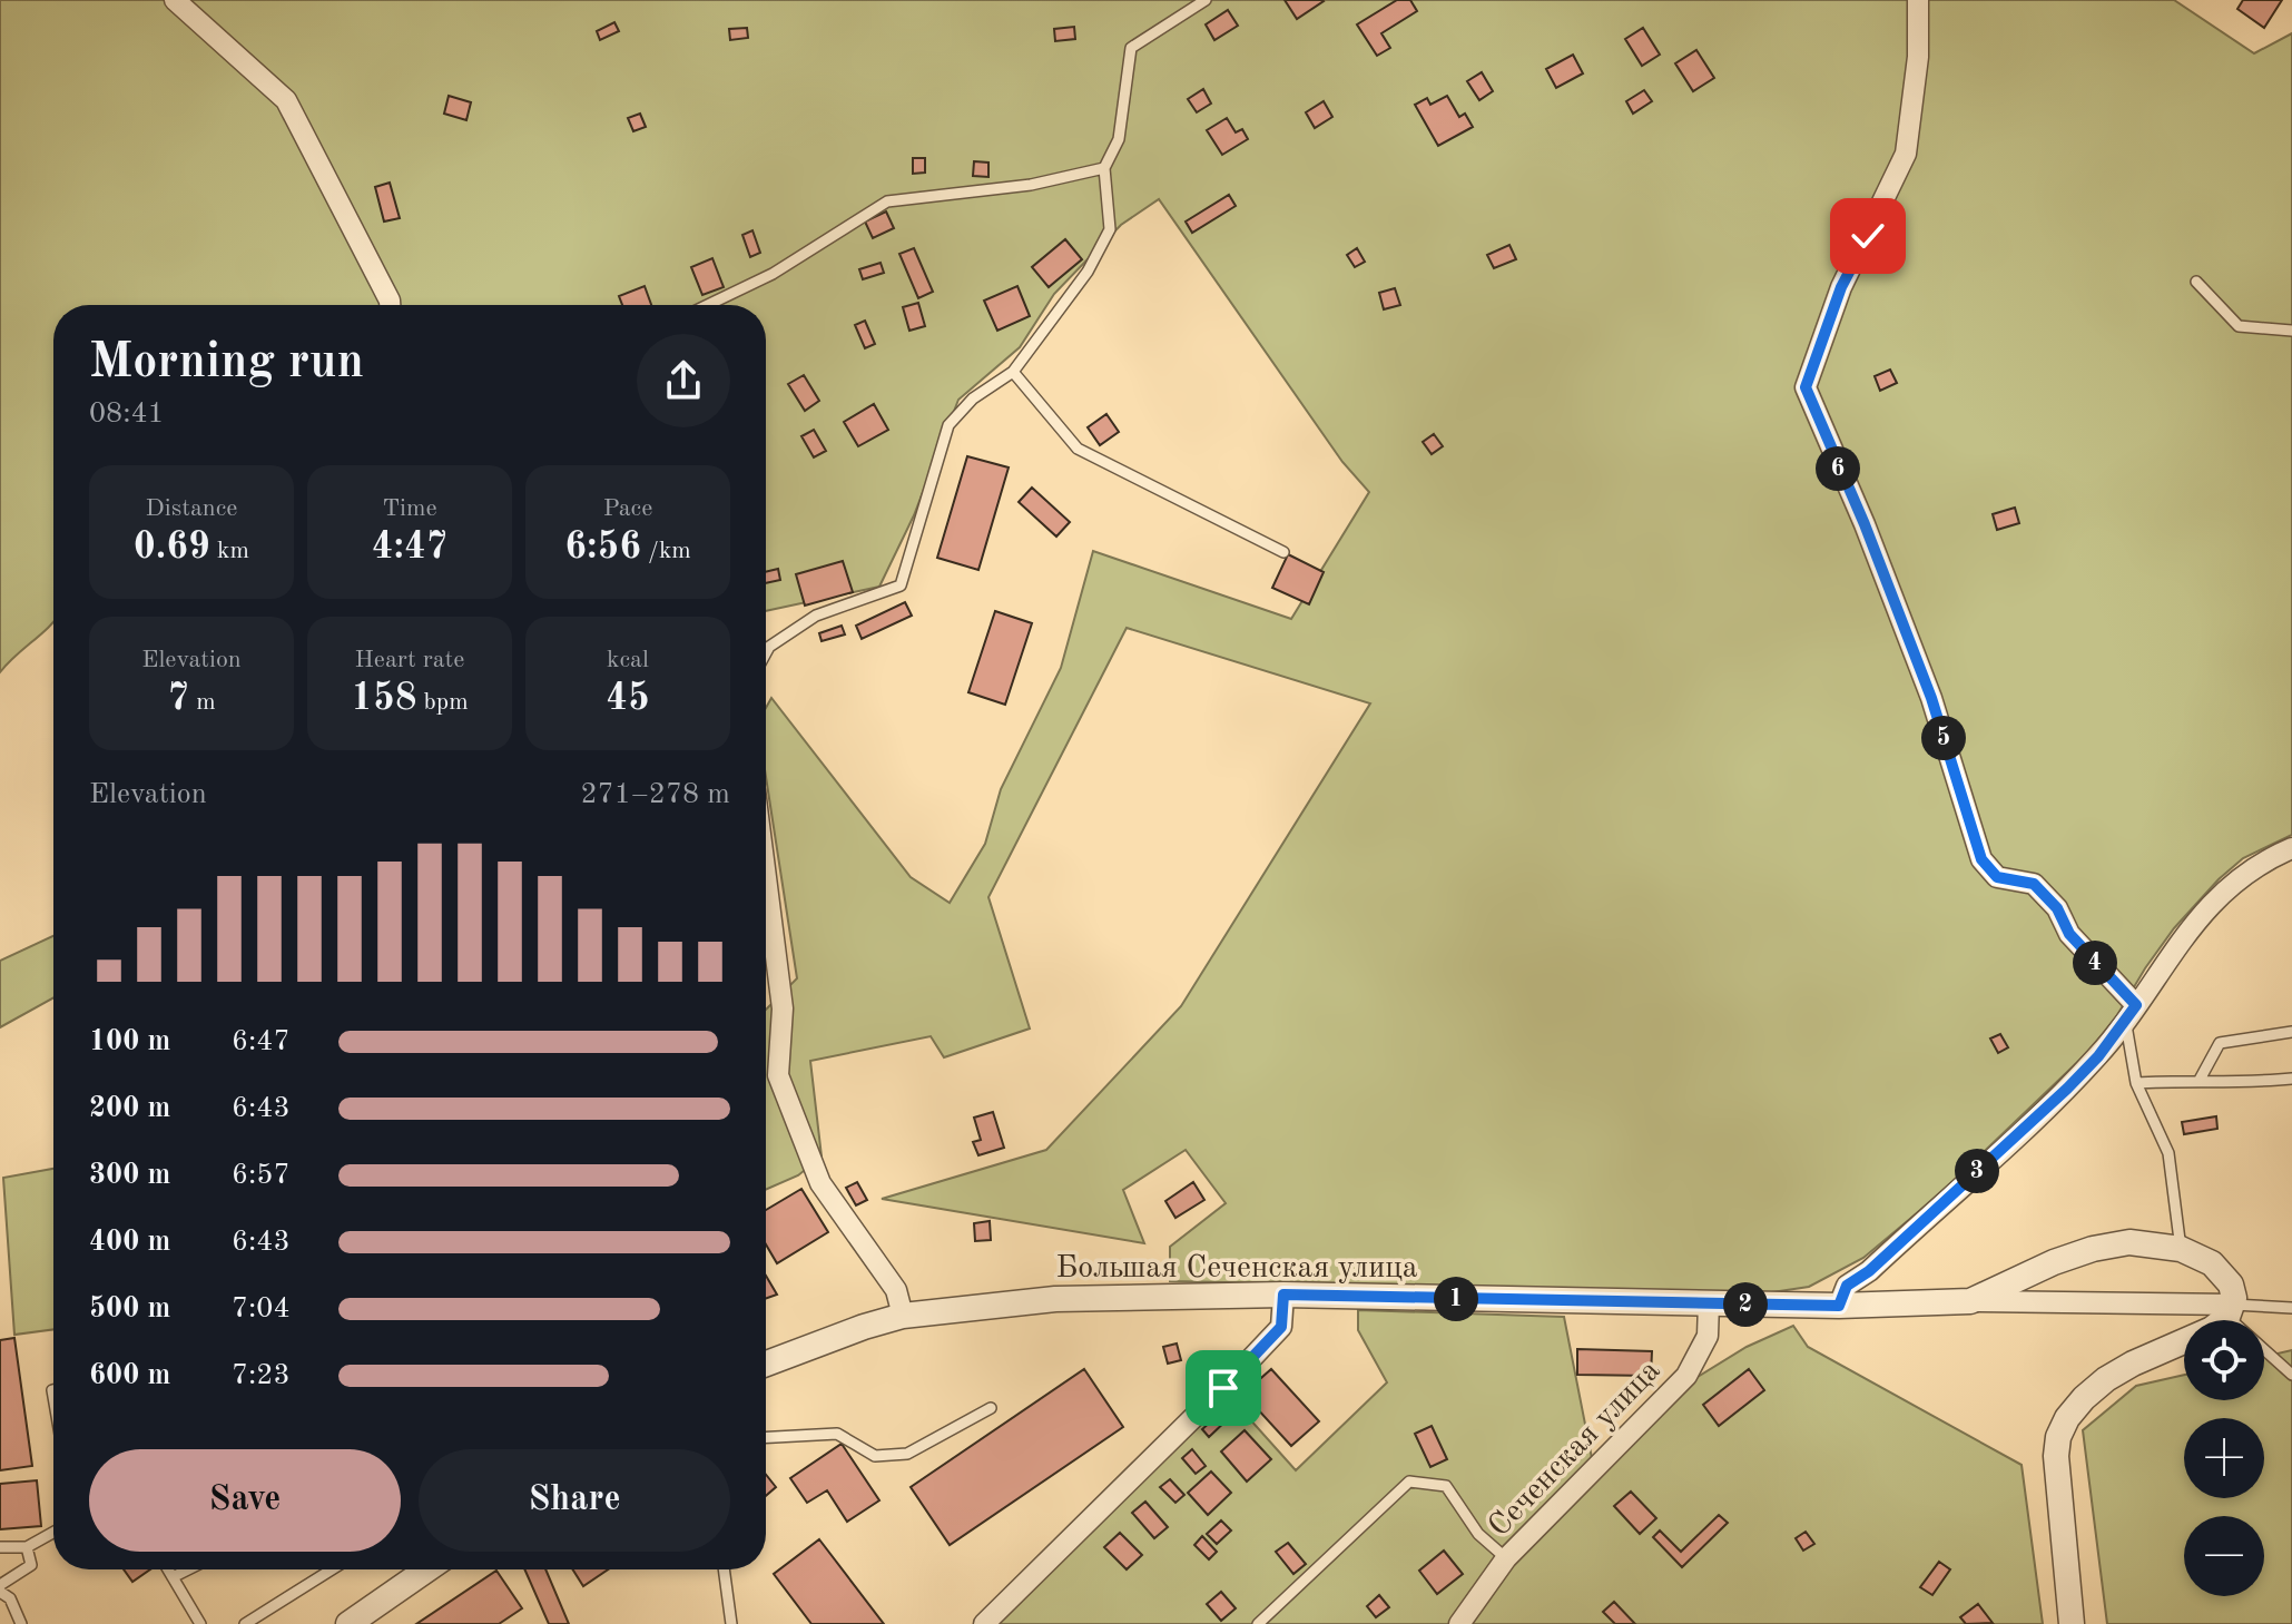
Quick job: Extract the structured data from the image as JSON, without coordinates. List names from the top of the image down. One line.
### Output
{"streets":{"street":["Большая Сеченская улица","Сеченская улица"]},"crossings":[["Большая Сеченская улица","Сеченская улица"]],"page":{"heading":["Morning run","08:41"],"pins":["6","5","4","3","1","2"],"stats":[["Distance","0.69 km"],["Time","4:47"],["Pace","6:56 /km"],["Elevation","7 m"],["Heart rate","158 bpm"],["kcal","45"]],"chart":["Elevation","271–278 m"],"list":[{"name":"100 m","note":"6:47"},{"name":"200 m","note":"6:43"},{"name":"300 m","note":"6:57"},{"name":"400 m","note":"6:43"},{"name":"500 m","note":"7:04"},{"name":"600 m","note":"7:23"}],"map_buttons":["+","−"],"buttons":["Save","Share"]}}
